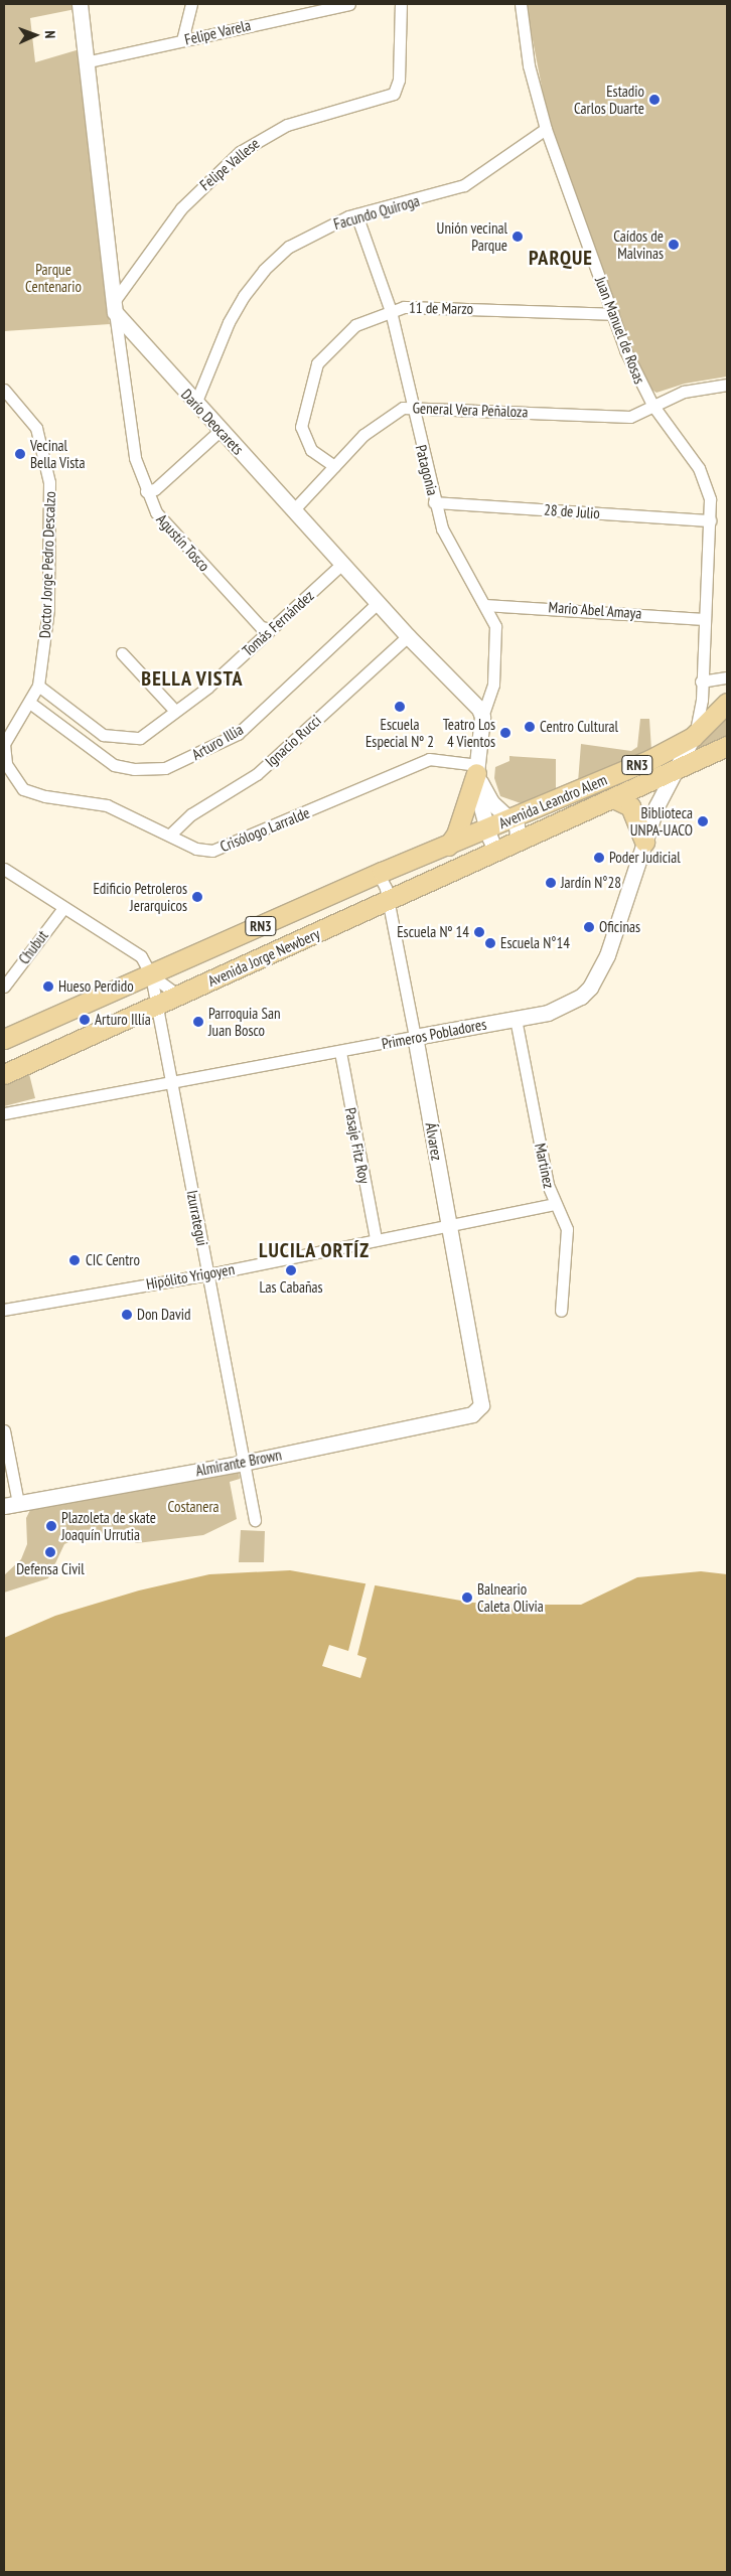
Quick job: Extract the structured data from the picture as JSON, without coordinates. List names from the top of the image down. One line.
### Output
{"streets":{"highway":["RN3","Avenida Leandro Alem","Avenida Jorge Newbery"],"street":["Felipe Varela","Felipe Vallese","Facundo Quiroga","11 de Marzo","Juan Manuel de Rosas","General Vera Peñaloza","Darío Deocarets","Patagonia","28 de Julio","Agustín Tosco","Doctor Jorge Pedro Descalzo","Mario Abel Amaya","Tomás Fernández","Ignacio Rucci","Arturo Illia","Crisólogo Larralde","Chubut","Primeros Pobladores","Álvarez","Pasaje Fitz Roy","Martinez","Izurrategui","Hipólito Yrigoyen","Almirante Brown"]},"crossings":[["Felipe Vallese","Darío Deocarets"],["Felipe Vallese","Agustín Tosco"],["Facundo Quiroga","Juan Manuel de Rosas"],["Facundo Quiroga","Darío Deocarets"],["Facundo Quiroga","Patagonia"],["11 de Marzo","Juan Manuel de Rosas"],["11 de Marzo","General Vera Peñaloza"],["11 de Marzo","Patagonia"],["Juan Manuel de Rosas","General Vera Peñaloza"],["Juan Manuel de Rosas","28 de Julio"],["Juan Manuel de Rosas","Mario Abel Amaya"],["Juan Manuel de Rosas","Avenida Leandro Alem"],["Juan Manuel de Rosas","Primeros Pobladores"],["General Vera Peñaloza","Darío Deocarets"],["General Vera Peñaloza","Patagonia"],["Darío Deocarets","Patagonia"],["Darío Deocarets","Agustín Tosco"],["Darío Deocarets","Tomás Fernández"],["Darío Deocarets","Ignacio Rucci"],["Darío Deocarets","Arturo Illia"],["Patagonia","28 de Julio"],["Patagonia","Mario Abel Amaya"],["Agustín Tosco","Tomás Fernández"],["Doctor Jorge Pedro Descalzo","Tomás Fernández"],["Doctor Jorge Pedro Descalzo","Arturo Illia"],["Doctor Jorge Pedro Descalzo","Crisólogo Larralde"],["Ignacio Rucci","Crisólogo Larralde"],["Avenida Leandro Alem","Avenida Jorge Newbery"],["Avenida Leandro Alem","Primeros Pobladores"],["Chubut","Izurrategui"],["Avenida Jorge Newbery","Álvarez"],["Avenida Jorge Newbery","Izurrategui"],["Primeros Pobladores","Álvarez"],["Primeros Pobladores","Pasaje Fitz Roy"],["Primeros Pobladores","Martinez"],["Primeros Pobladores","Izurrategui"],["Álvarez","Hipólito Yrigoyen"],["Álvarez","Almirante Brown"],["Pasaje Fitz Roy","Hipólito Yrigoyen"],["Martinez","Hipólito Yrigoyen"],["Izurrategui","Hipólito Yrigoyen"],["Izurrategui","Almirante Brown"]],"districts":["PARQUE","BELLA VISTA","LUCILA ORTÍZ"],"parks":["Parque Centenario","Costanera"],"places":["Estadio Carlos Duarte","Unión vecinal Parque","Caídos de Malvinas","Vecinal Bella Vista","Escuela Especial Nº 2","Centro Cultural","Teatro Los 4 Vientos","Biblioteca UNPA-UACO","Poder Judicial","Jardín N°28","Edificio Petroleros Jerarquicos","Oficinas","Escuela Nº 14","Escuela N°14","Hueso Perdido","Arturo Illía","Parroquia San Juan Bosco","CIC Centro","Las Cabañas","Don David","Plazoleta de skate Joaquín Urrutia","Defensa Civil","Balneario Caleta Olivia"],"north":"right"}
